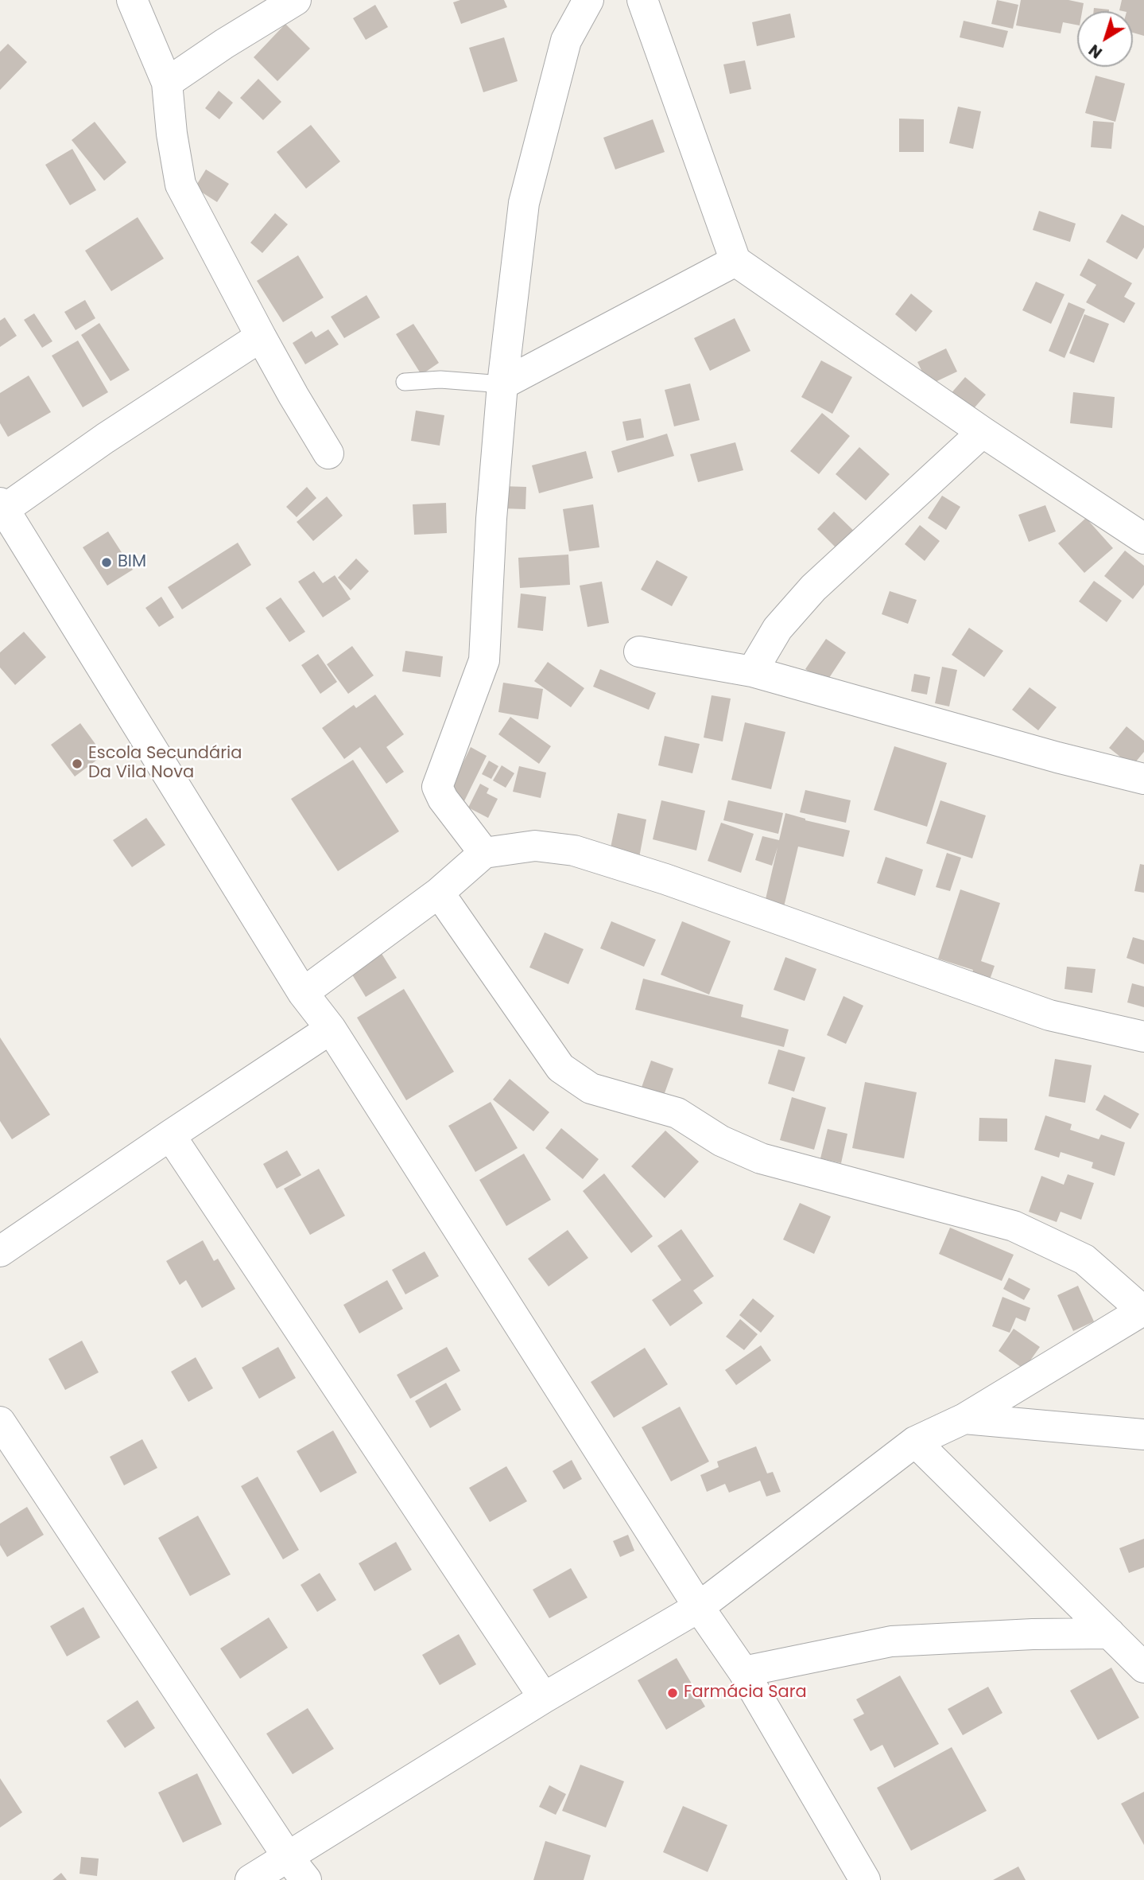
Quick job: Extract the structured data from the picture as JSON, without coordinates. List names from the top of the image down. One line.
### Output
{"places":["BIM","Escola Secundária Da Vila Nova","Farmácia Sara"],"north":"bottom left"}
